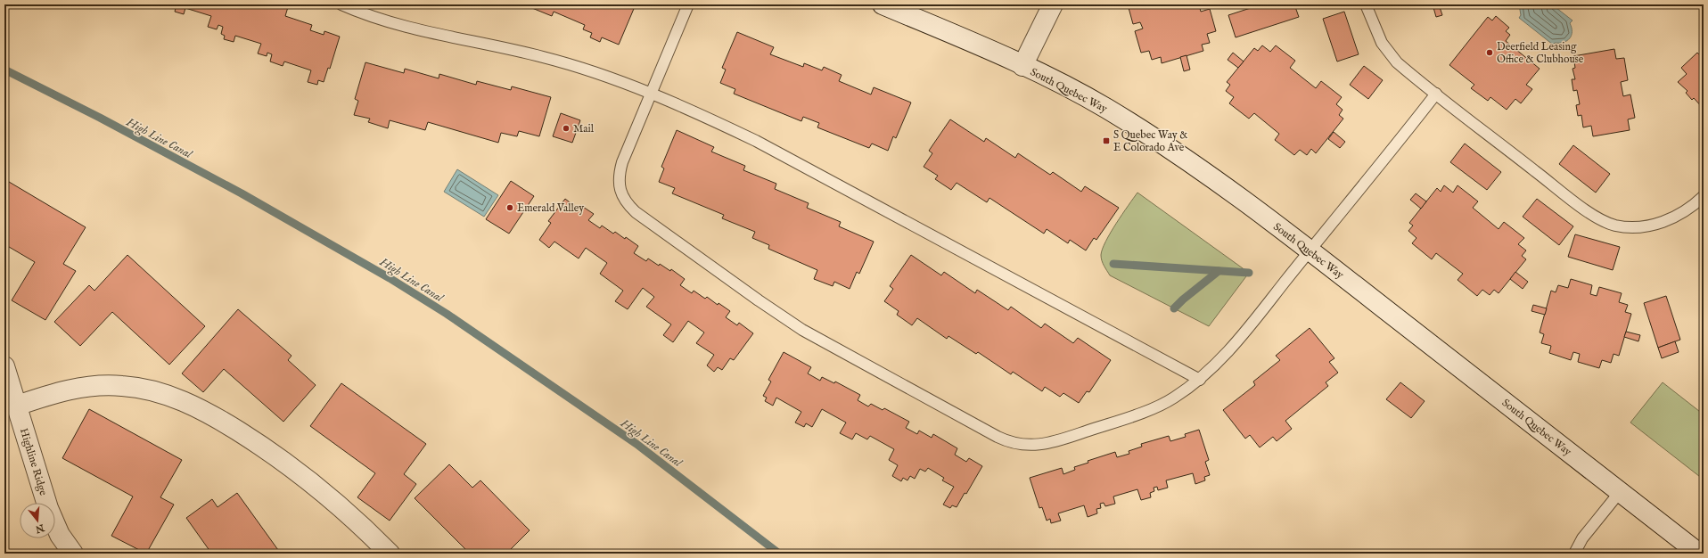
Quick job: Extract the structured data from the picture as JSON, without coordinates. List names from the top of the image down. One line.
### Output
{"streets":{"street":["South Quebec Way","Highline Ridge"]},"water":["High Line Canal"],"places":{"other":["Deerfield Leasing Office & Clubhouse","Mail","Emerald Valley"],"transit":["S Quebec Way & E Colorado Ave"]},"north":"bottom"}
